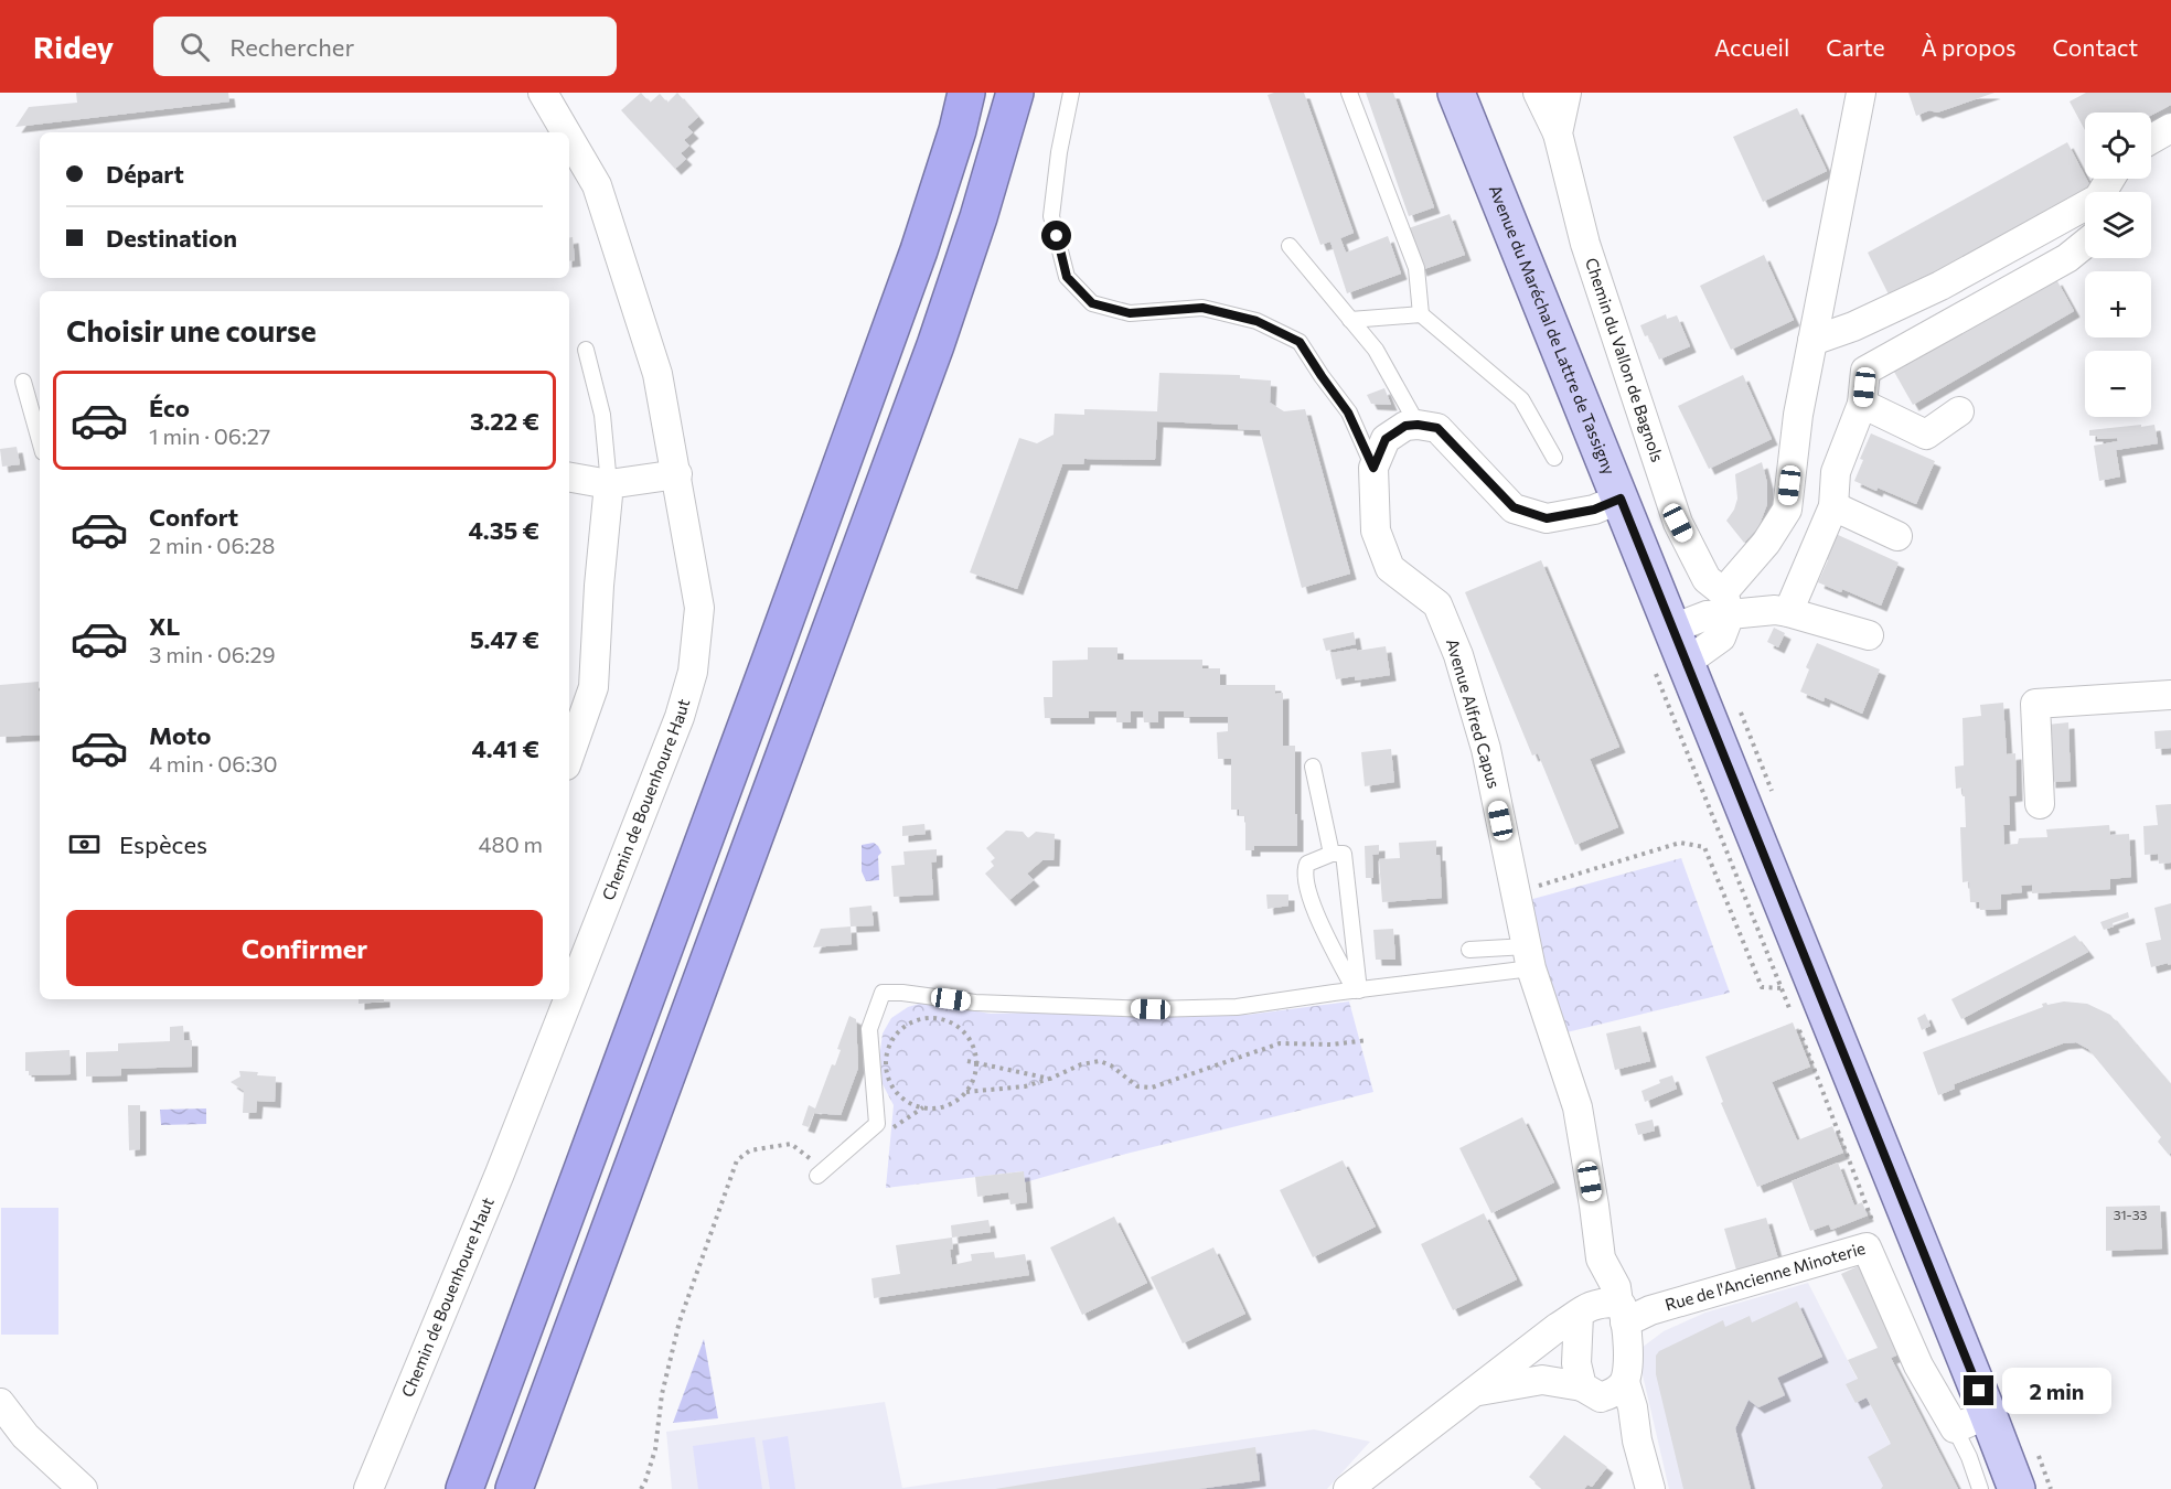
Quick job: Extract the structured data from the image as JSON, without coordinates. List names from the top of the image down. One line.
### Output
{"streets":{"main road":["Avenue du Maréchal de Lattre de Tassigny"],"street":["Chemin du Vallon de Bagnols","Avenue Alfred Capus","Chemin de Bouenhoure Haut","Rue de l'Ancienne Minoterie"]},"house_numbers":["31-33"],"page":{"header":"Ridey","search":"Rechercher","nav":["Accueil","Carte","À propos","Contact"],"map_buttons":["+","−"],"banner":["Départ","Destination"],"heading":"Choisir une course","list":[{"name":"Éco","note":"1 min · 06:27","value":"3.22 €"},{"name":"Confort","note":"2 min · 06:28","value":"4.35 €"},{"name":"XL","note":"3 min · 06:29","value":"5.47 €"},{"name":"Moto","note":"4 min · 06:30","value":"4.41 €"}],"pay":["Espèces","480 m"],"buttons":"Confirmer","bubble":"2 min"}}
